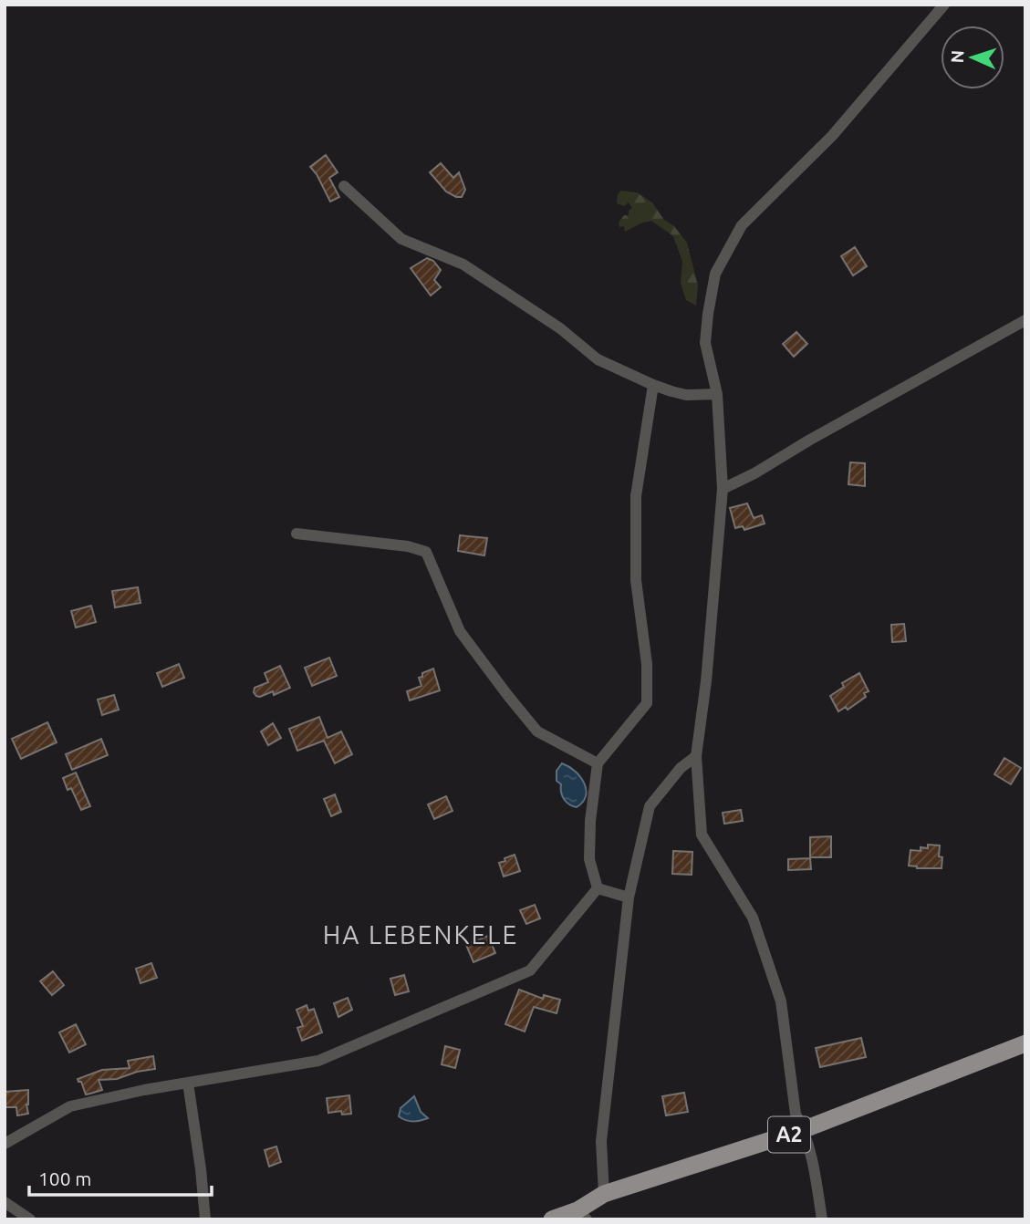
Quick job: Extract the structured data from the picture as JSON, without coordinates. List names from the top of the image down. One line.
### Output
{"streets":{"main road":["A2"]},"districts":["HA LEBENKELE"],"scale_bar":"100 m","north":"left"}
